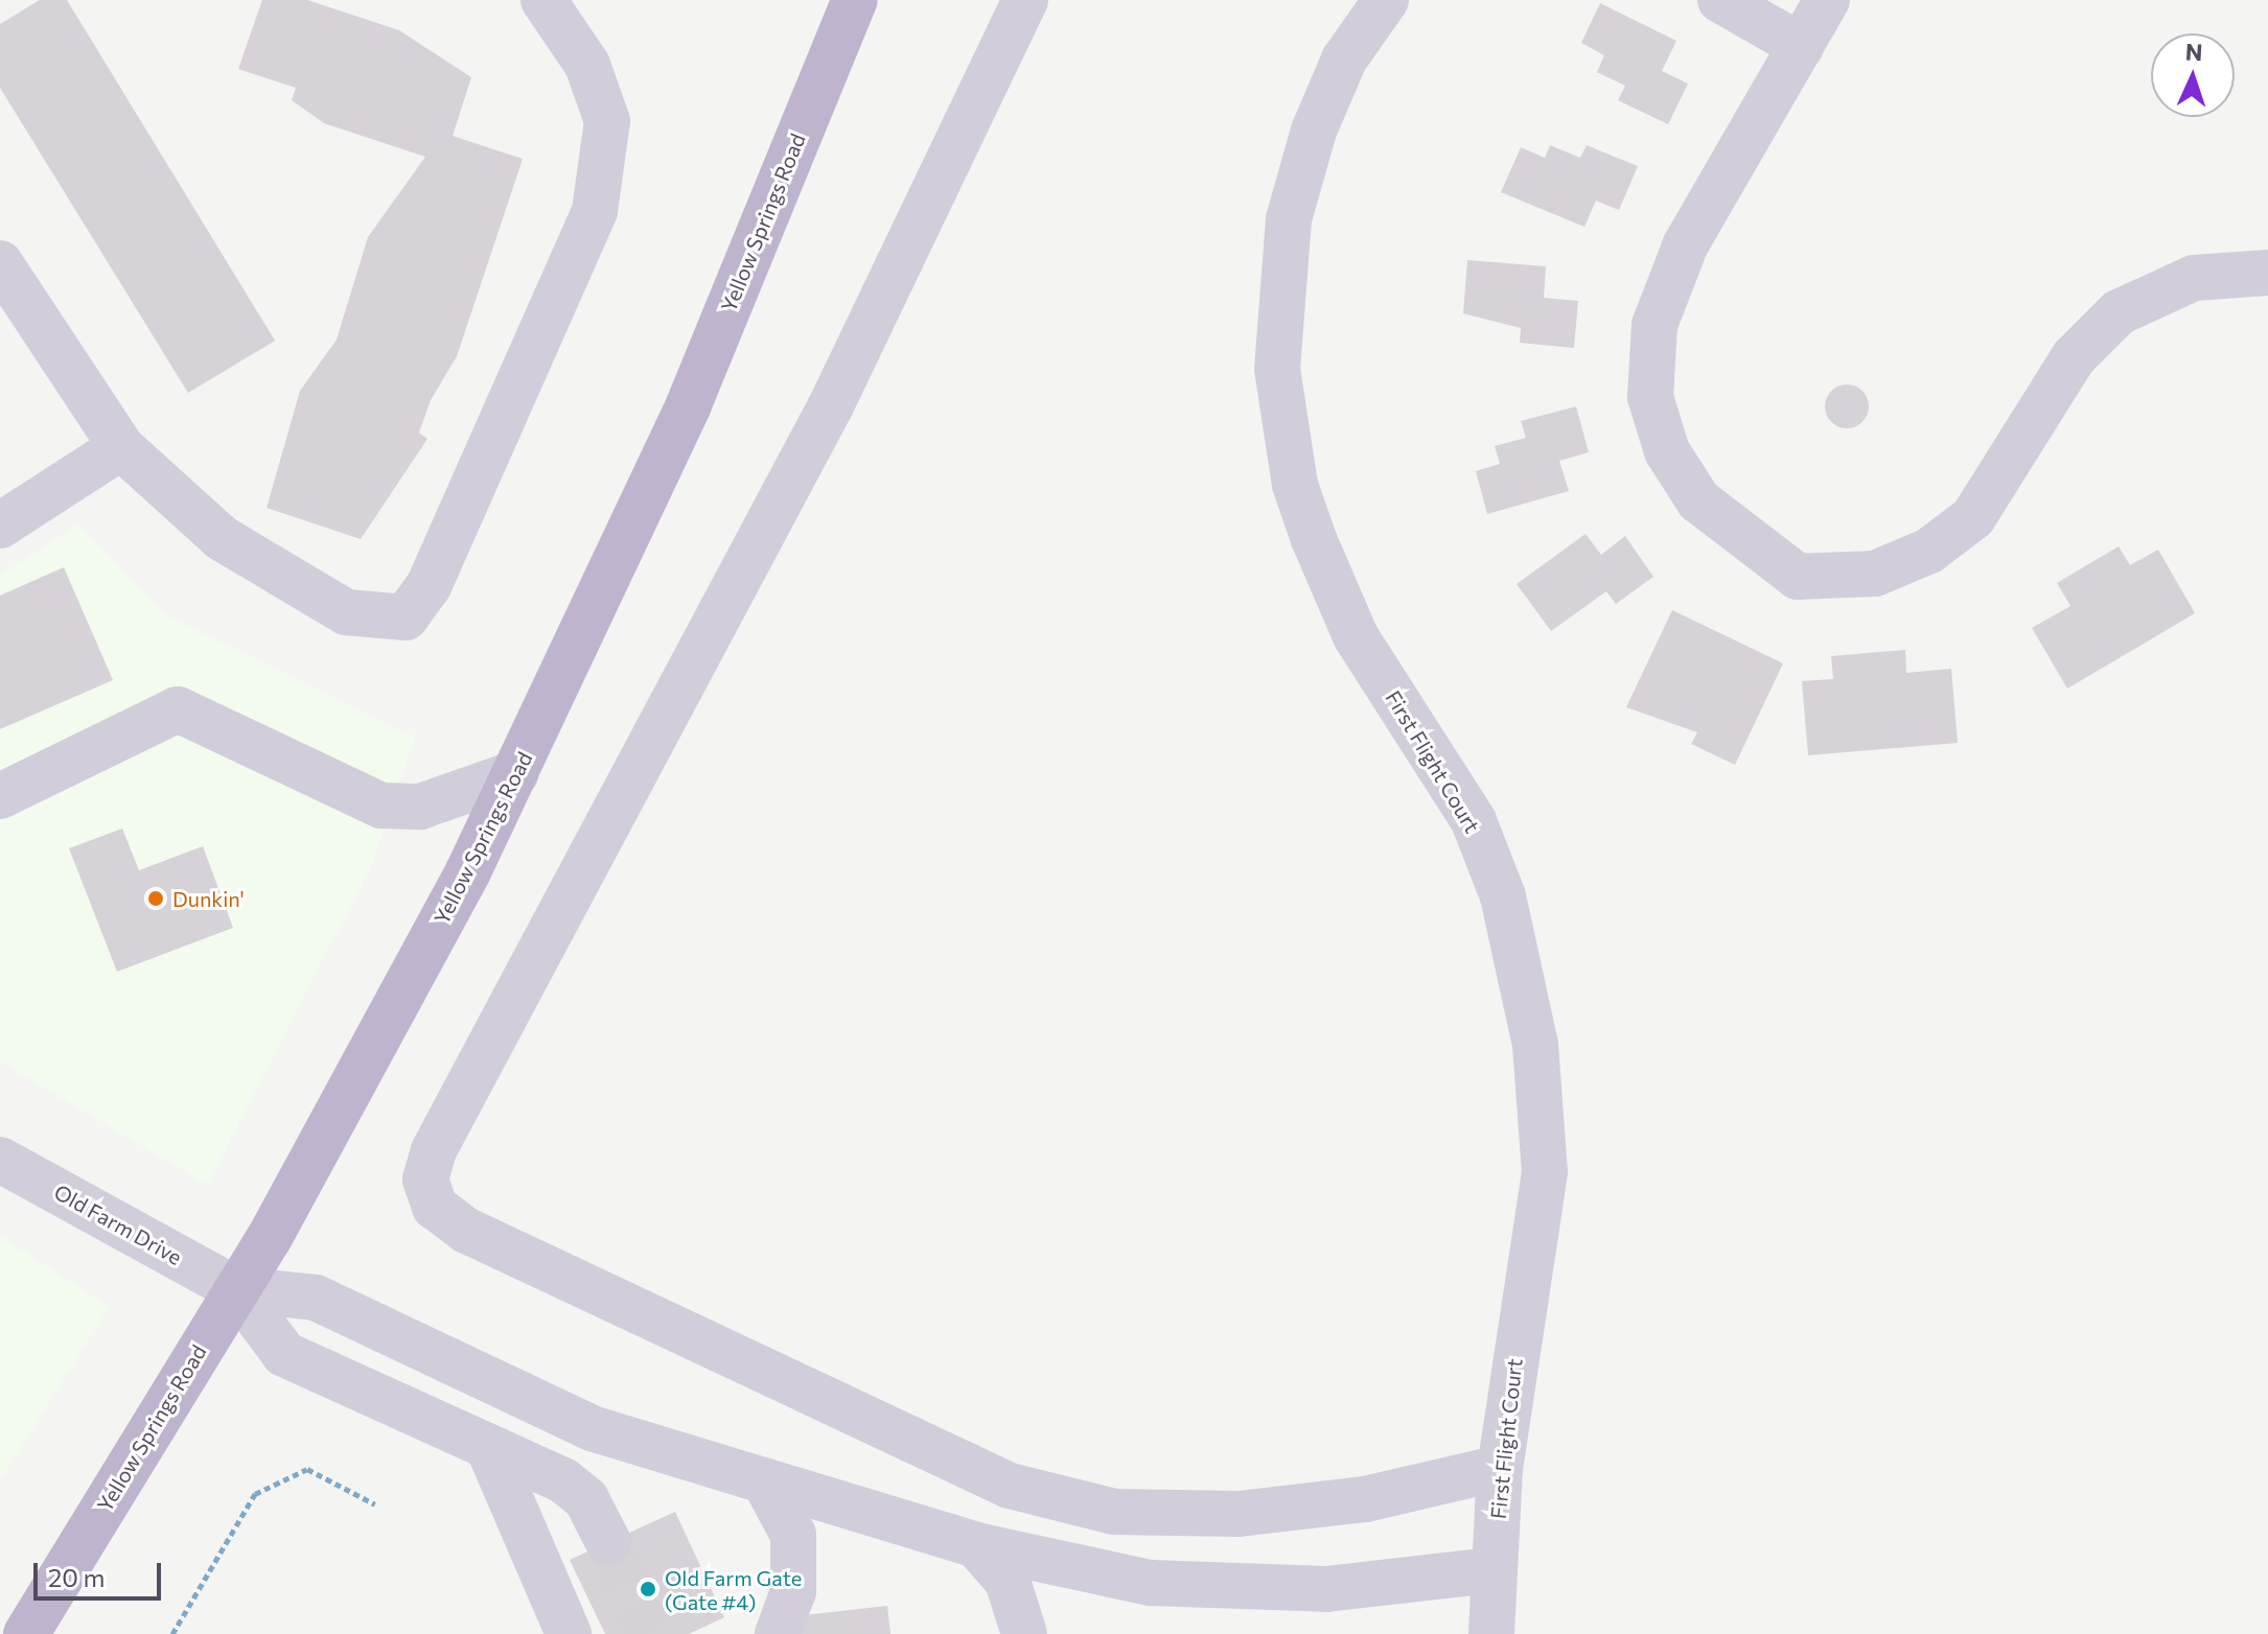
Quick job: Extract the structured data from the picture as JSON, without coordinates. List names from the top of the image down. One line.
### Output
{"streets":{"main road":["Yellow Springs Road"],"street":["First Flight Court","Old Farm Drive"]},"crossings":[["Yellow Springs Road","Old Farm Drive"]],"places":["Dunkin'","Old Farm Gate (Gate #4)"],"scale_bar":"20 m","north":"top"}
